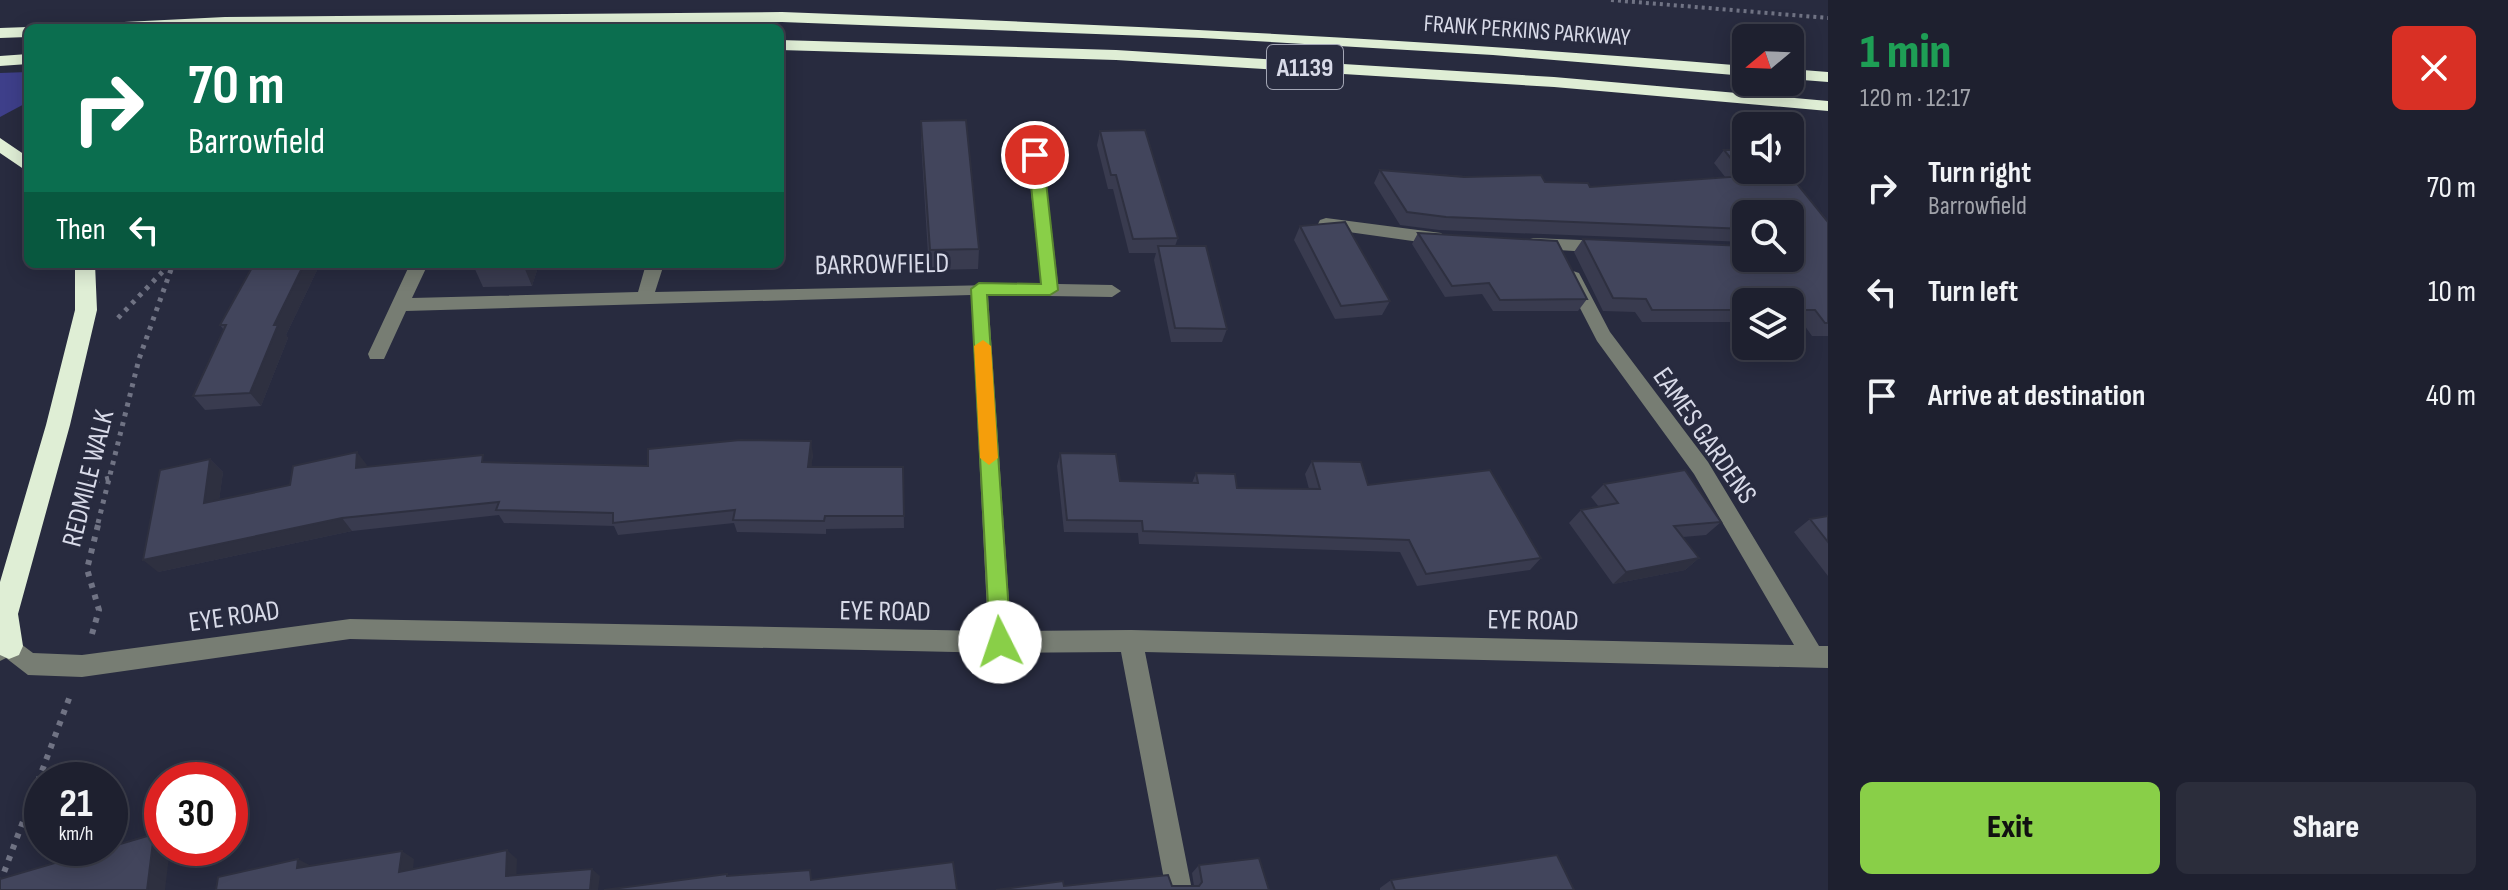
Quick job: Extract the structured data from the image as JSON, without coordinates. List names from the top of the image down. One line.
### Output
{"streets":{"highway":["FRANK PERKINS PARKWAY","A1139"],"street":["BARROWFIELD","EAMES GARDENS","EYE ROAD"],"path":["REDMILE WALK"]},"crossings":[["BARROWFIELD","EYE ROAD"],["EAMES GARDENS","EYE ROAD"],["REDMILE WALK","EYE ROAD"]],"north":"left","page":{"heading":["1 min","120 m · 12:17"],"turn":["70 m","Barrowfield"],"list":[{"name":"Turn right","note":"Barrowfield","value":"70 m"},{"name":"Turn left","value":"10 m"},{"name":"Arrive at destination","value":"40 m"}],"then":"Then","speed":"21 km/h","limit":"30","buttons":["Exit","Share"]}}
